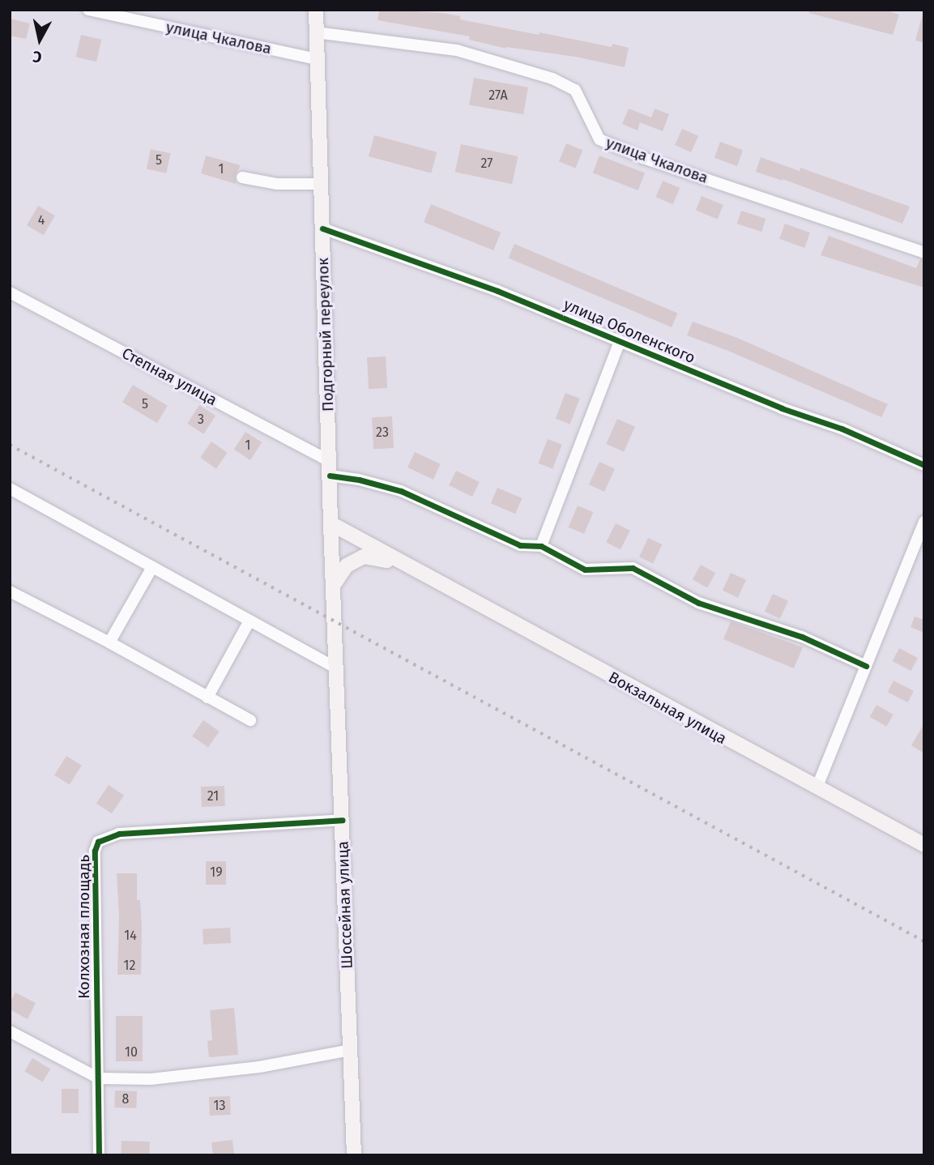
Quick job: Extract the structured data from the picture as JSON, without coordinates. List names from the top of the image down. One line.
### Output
{"streets":{"main road":["Подгорный переулок","Вокзальная улица","Шоссейная улица"],"street":["улица Чкалова","улица Оболенского","Степная улица","Колхозная площадь"]},"crossings":[["улица Чкалова","Подгорный переулок"],["улица Оболенского","Подгорный переулок"],["Подгорный переулок","Степная улица"],["Подгорный переулок","Шоссейная улица"],["Шоссейная улица","Колхозная площадь"]],"house_numbers":["27А","5","27","1","4","5","3","23","1","21","19","14","12","10","8","13"],"north":"bottom"}
